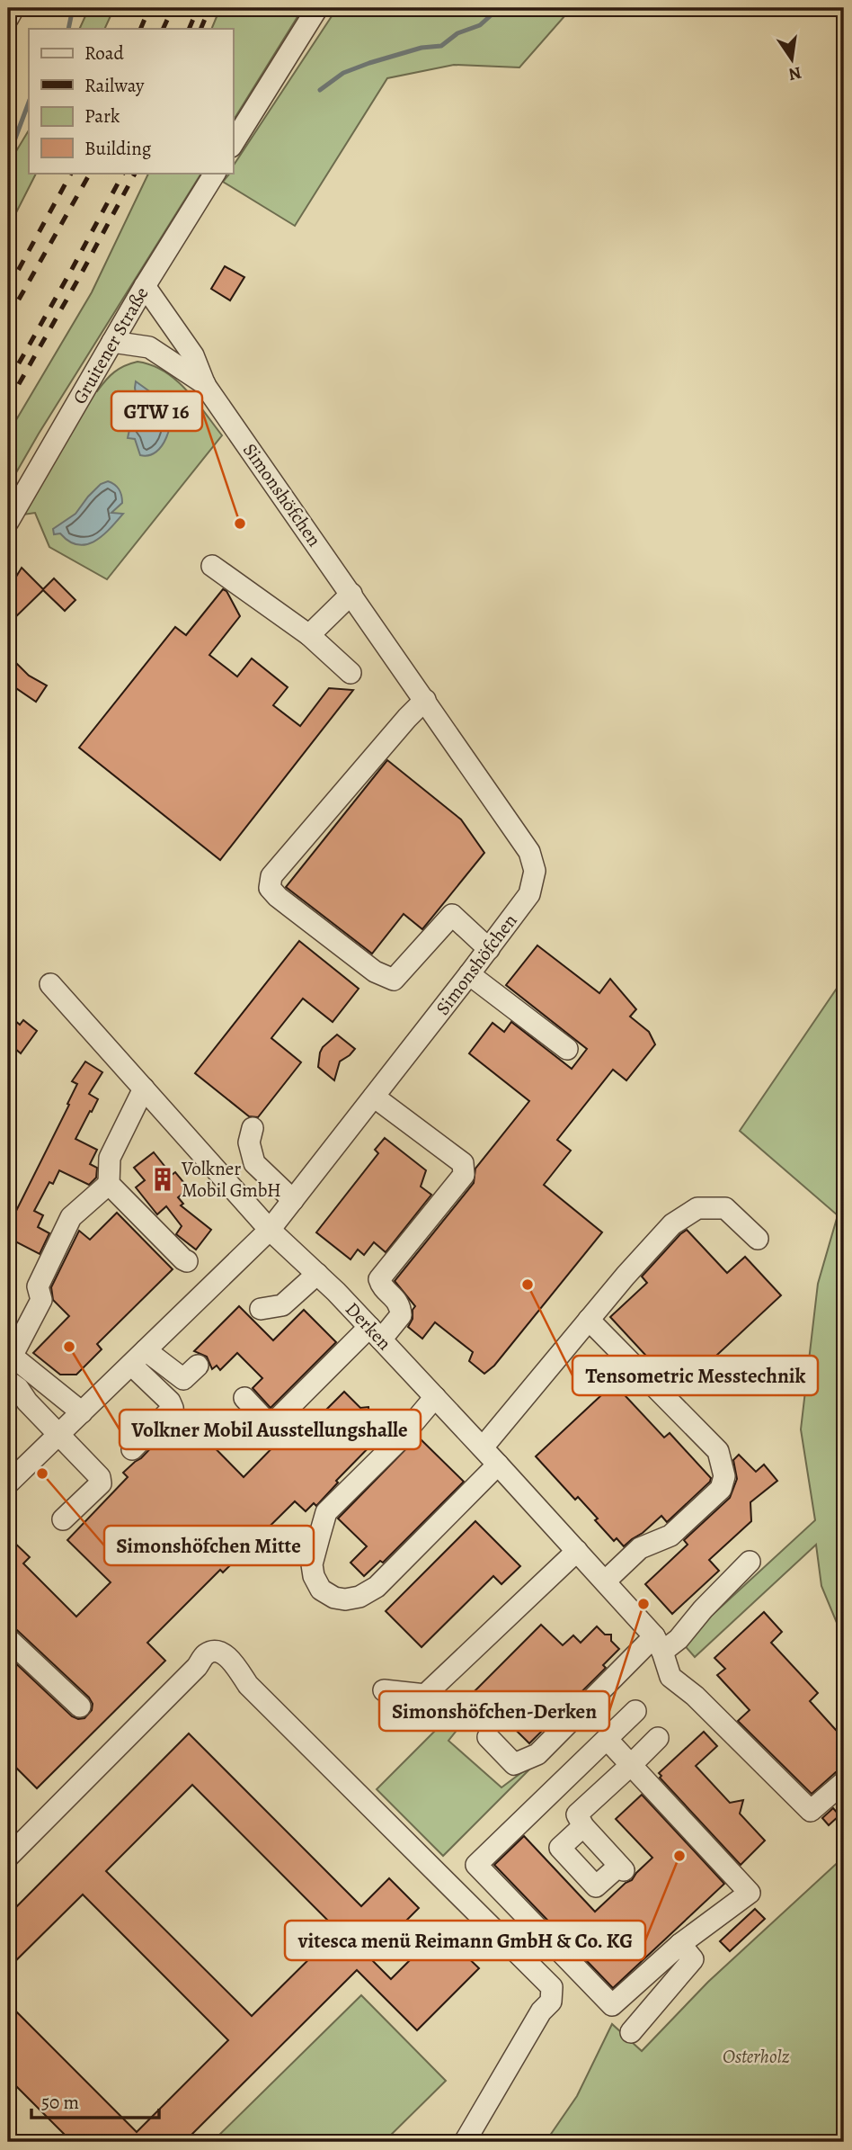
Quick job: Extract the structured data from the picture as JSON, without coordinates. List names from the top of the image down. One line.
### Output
{"streets":{"street":["Gruitener Straße","Simonshöfchen","Derken"]},"crossings":[["Gruitener Straße","Simonshöfchen"],["Simonshöfchen","Derken"]],"parks":["Osterholz"],"places":{"other":["GTW 16","Tensometric Messtechnik","Volkner Mobil Ausstellungshalle","Simonshöfchen Mitte","Simonshöfchen-Derken","vitesca menü Reimann GmbH & Co. KG"],"building":["Volkner Mobil GmbH"]},"legend":["Road","Railway","Park","Building"],"scale_bar":"50 m","north":"bottom"}
